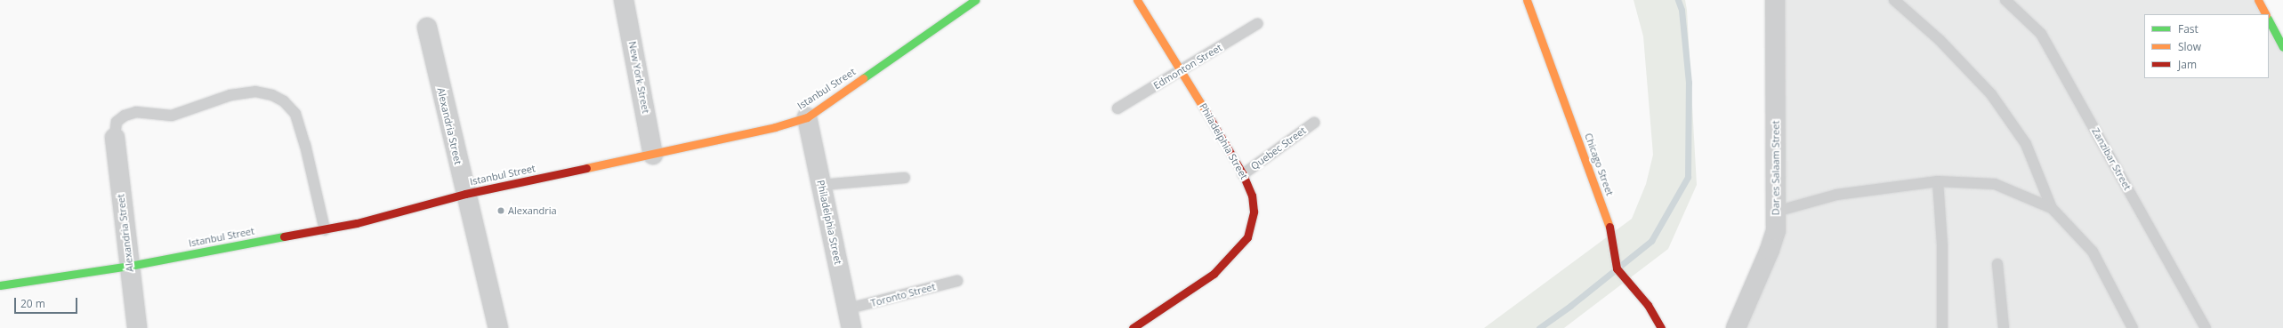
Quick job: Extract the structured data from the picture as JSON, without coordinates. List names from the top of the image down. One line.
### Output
{"streets":{"street":["New York Street","Istanbul Street","Alexandria Street","Philadelphia Street","Chicago Street","Dar es Salaam Street"],"lane":["Edmonton Street","Quebec Street","Zanzibar Street","Toronto Street"]},"crossings":[["Edmonton Street","Philadelphia Street"],["New York Street","Istanbul Street"],["Istanbul Street","Alexandria Street"],["Istanbul Street","Philadelphia Street"],["Philadelphia Street","Quebec Street"],["Philadelphia Street","Toronto Street"]],"places":["Alexandria"],"legend":["Fast","Slow","Jam"],"scale_bar":"20 m"}
